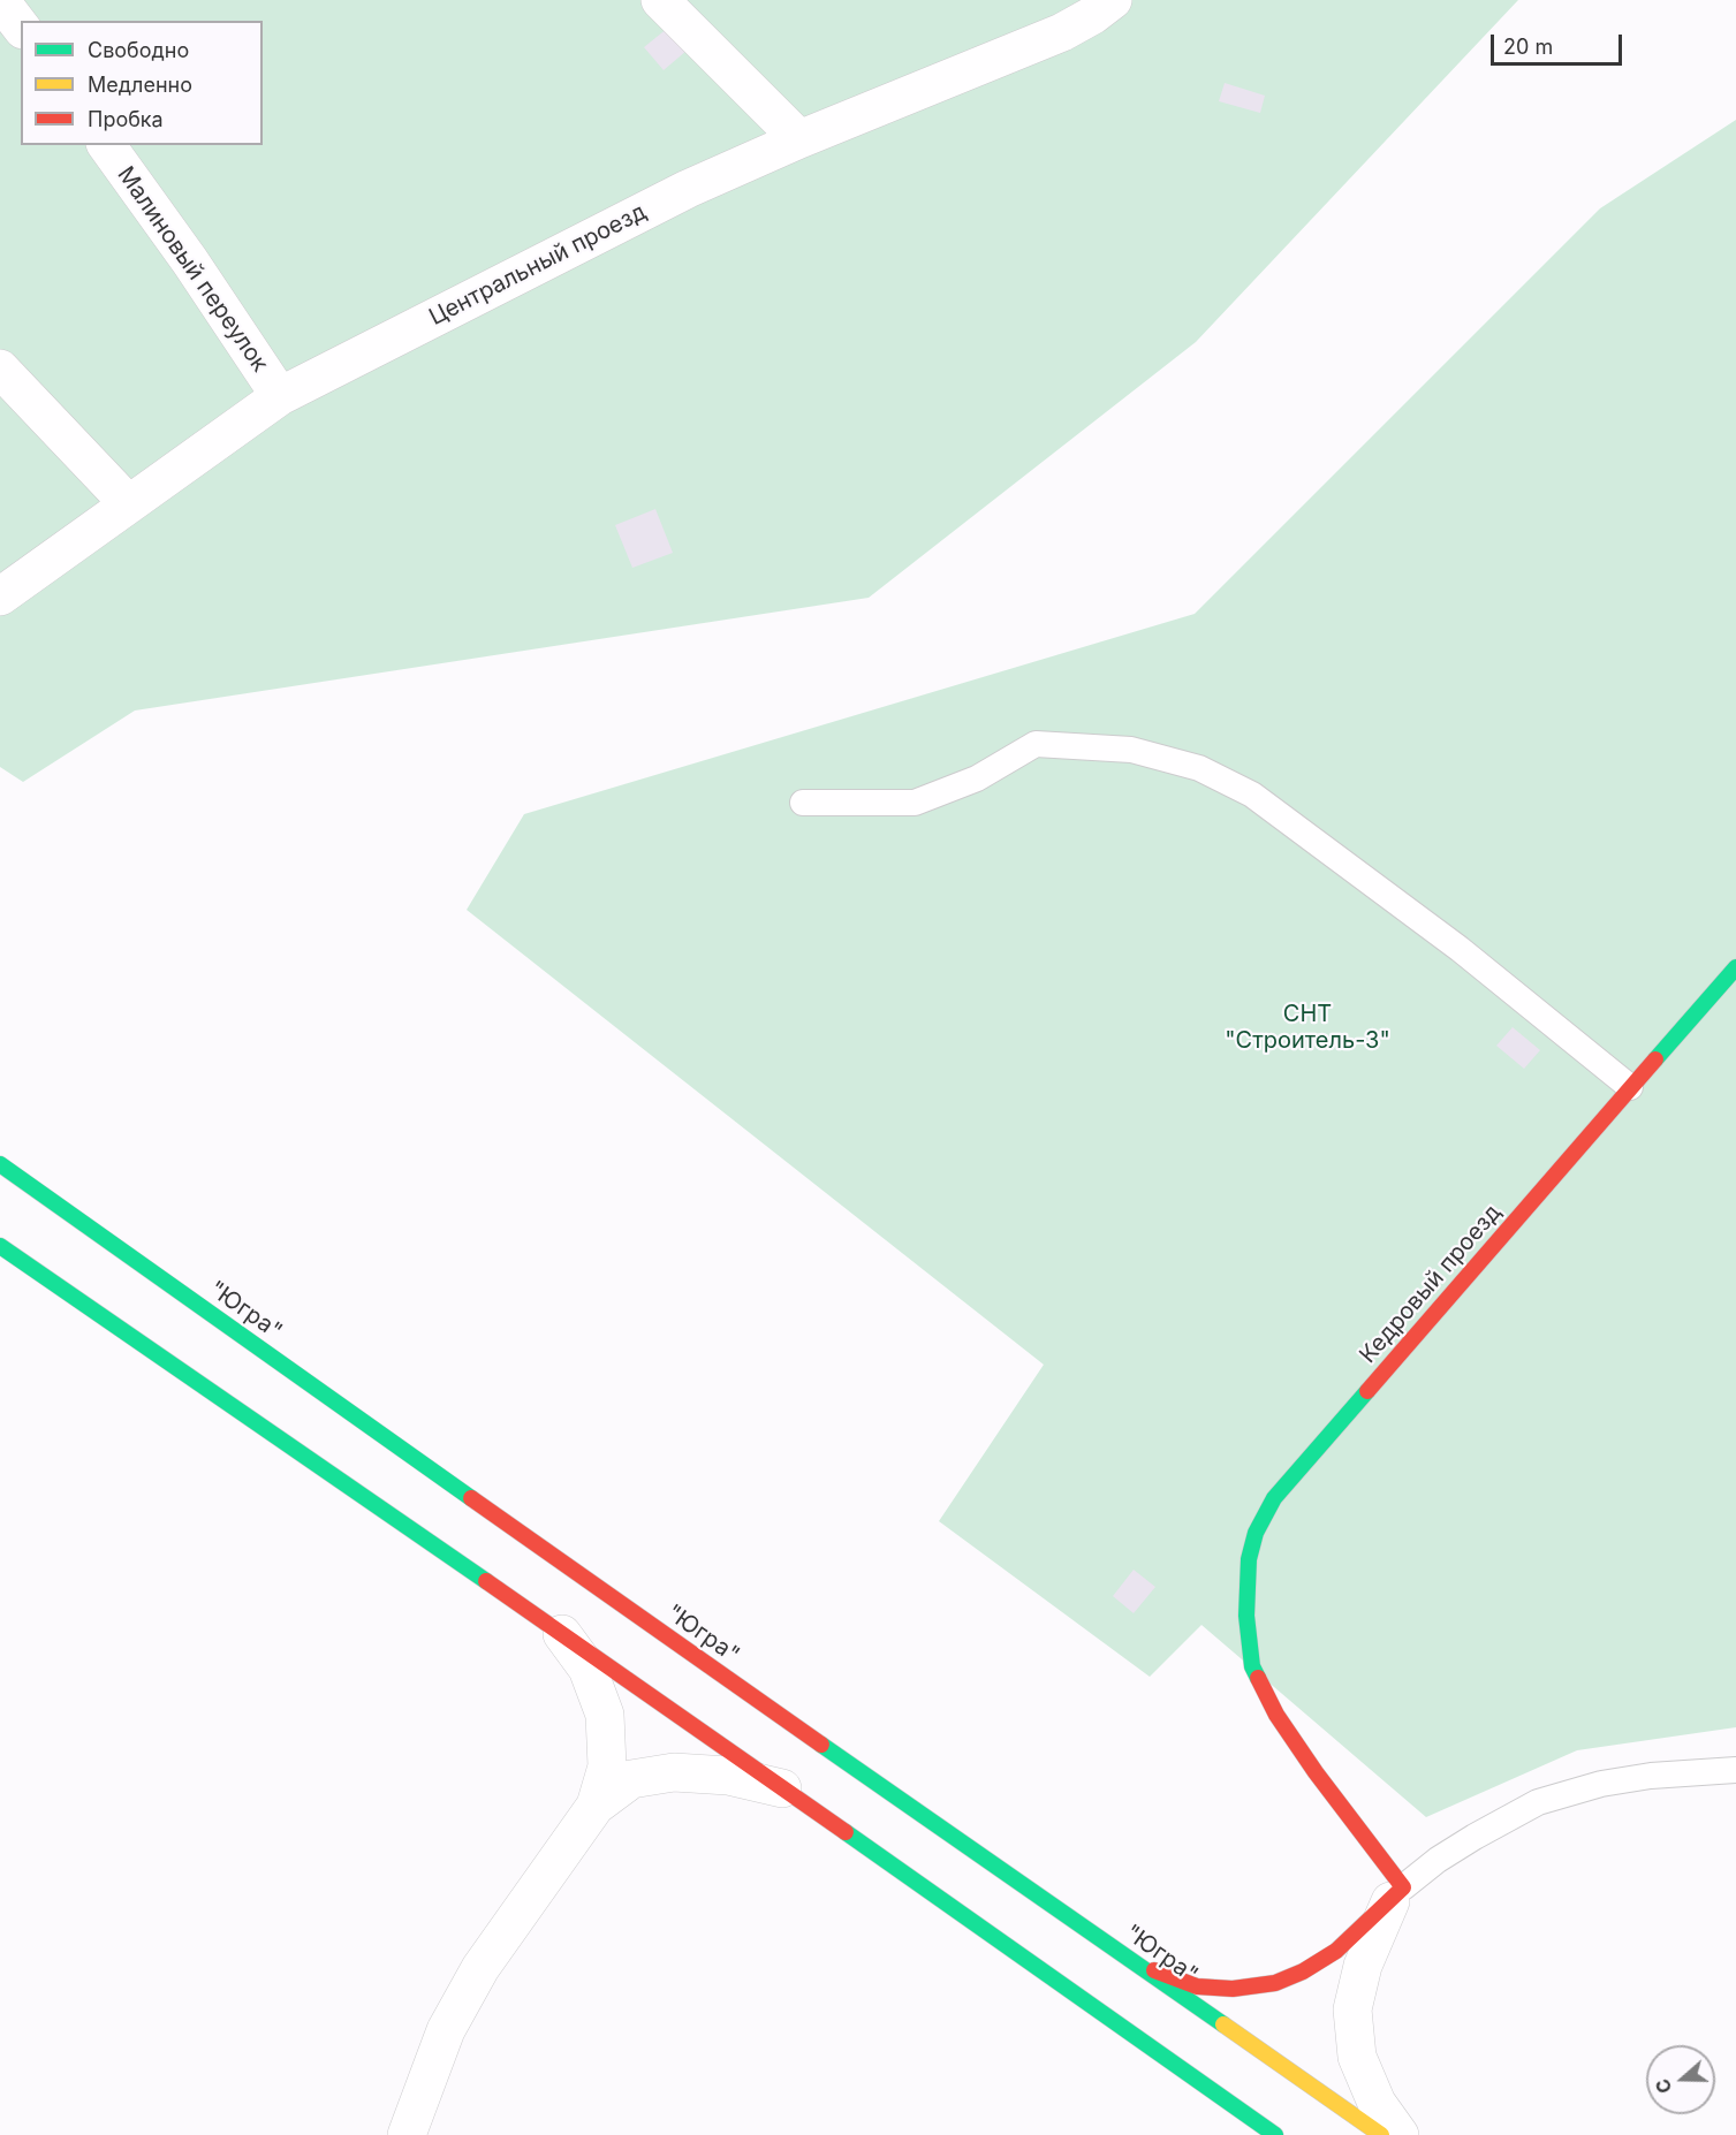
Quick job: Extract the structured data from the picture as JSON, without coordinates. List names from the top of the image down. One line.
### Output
{"streets":{"main road":["Кедровый проезд","\"Югра\""],"street":["Центральный проезд","Малиновый переулок"]},"crossings":[["Центральный проезд","Малиновый переулок"]],"parks":["СНТ \"Строитель-3\""],"legend":["Свободно","Медленно","Пробка"],"scale_bar":"20 m","north":"left"}
